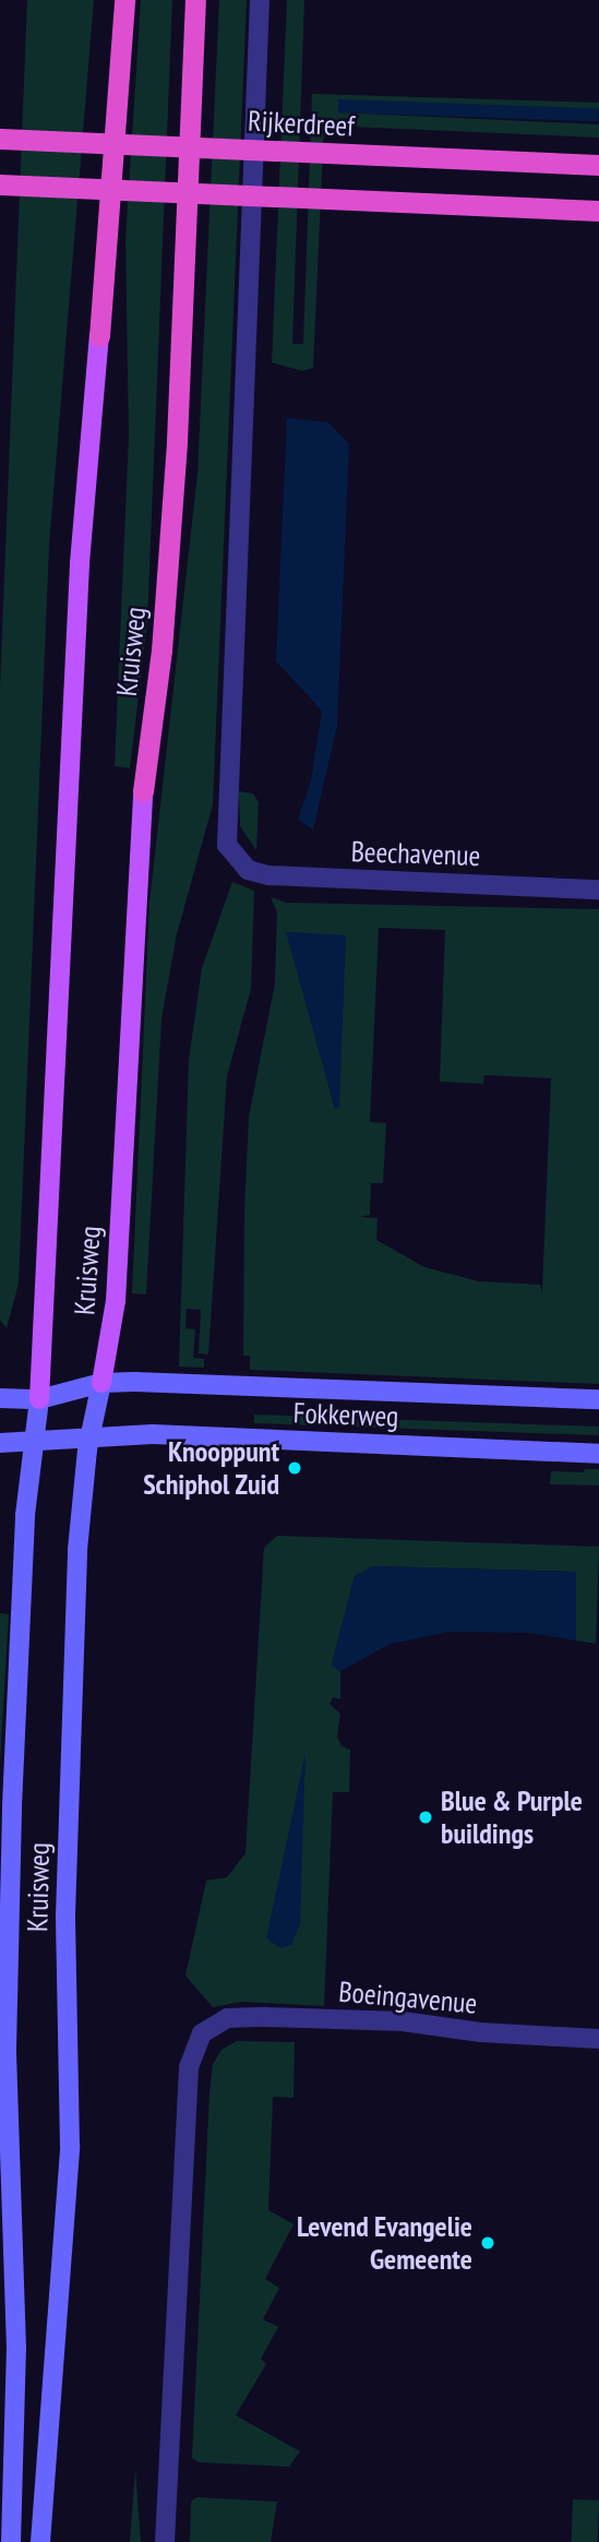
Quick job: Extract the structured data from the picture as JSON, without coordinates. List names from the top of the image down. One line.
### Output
{"streets":{"highway":["Rijkerdreef","Kruisweg"],"main road":["Fokkerweg"],"street":["Beechavenue","Boeingavenue"]},"crossings":[["Kruisweg","Fokkerweg"]],"places":["Knooppunt Schiphol Zuid","Blue & Purple buildings","Levend Evangelie Gemeente"]}
